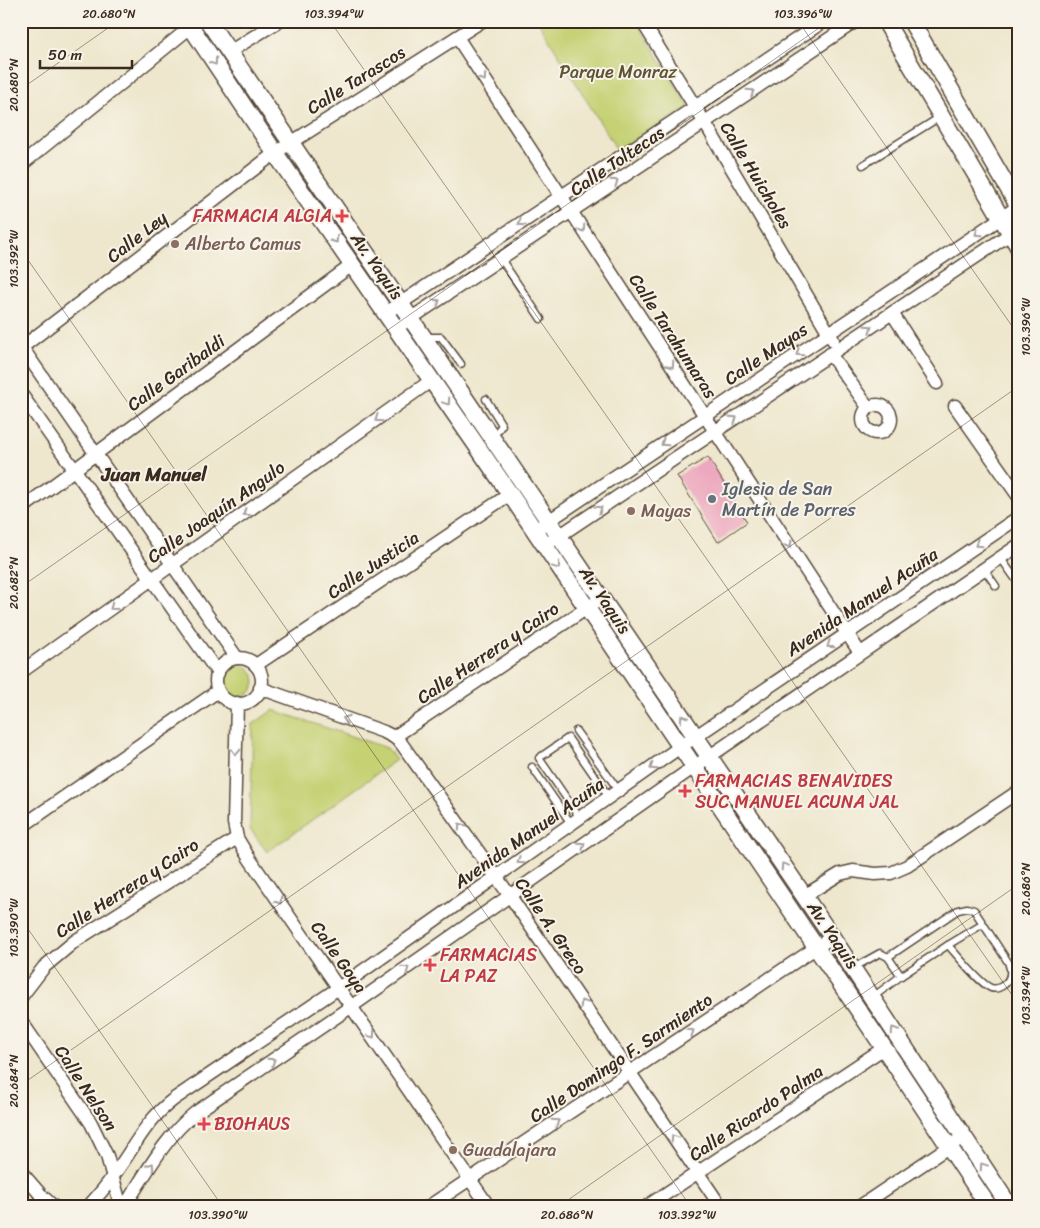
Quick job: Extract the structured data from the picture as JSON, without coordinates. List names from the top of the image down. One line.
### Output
{"streets":{"street":["Calle Tarascos","Calle Toltecas","Calle Huicholes","Calle Ley","Av. Yaquis","Calle Tarahumaras","Calle Mayas","Calle Garibaldi","Calle Joaquín Angulo","Calle Justicia","Avenida Manuel Acuña","Calle Herrera y Cairo","Calle A. Greco","Calle Goya","Calle Domingo F. Sarmiento","Calle Nelson","Calle Ricardo Palma"]},"crossings":[["Calle Tarascos","Calle Ley"],["Calle Tarascos","Av. Yaquis"],["Calle Tarascos","Calle Tarahumaras"],["Calle Toltecas","Calle Huicholes"],["Calle Toltecas","Av. Yaquis"],["Calle Toltecas","Calle Tarahumaras"],["Calle Huicholes","Calle Mayas"],["Calle Ley","Av. Yaquis"],["Av. Yaquis","Calle Mayas"],["Av. Yaquis","Calle Garibaldi"],["Av. Yaquis","Calle Joaquín Angulo"],["Av. Yaquis","Calle Justicia"],["Av. Yaquis","Avenida Manuel Acuña"],["Av. Yaquis","Calle Herrera y Cairo"],["Av. Yaquis","Calle Domingo F. Sarmiento"],["Av. Yaquis","Calle Ricardo Palma"],["Calle Tarahumaras","Calle Mayas"],["Calle Tarahumaras","Avenida Manuel Acuña"],["Calle Justicia","Calle A. Greco"],["Calle Justicia","Calle Goya"],["Avenida Manuel Acuña","Calle A. Greco"],["Avenida Manuel Acuña","Calle Goya"],["Avenida Manuel Acuña","Calle Nelson"],["Calle Herrera y Cairo","Calle A. Greco"],["Calle Herrera y Cairo","Calle Goya"],["Calle A. Greco","Calle Goya"],["Calle A. Greco","Calle Domingo F. Sarmiento"],["Calle A. Greco","Calle Ricardo Palma"],["Calle Goya","Calle Domingo F. Sarmiento"]],"one_way":["Calle Tarahumaras","Calle Joaquín Angulo","Calle A. Greco","Calle Goya","Calle Domingo F. Sarmiento"],"districts":["Juan Manuel"],"parks":["Parque Monraz"],"places":{"health":["FARMACIA ALGIA","FARMACIAS BENAVIDES SUC MANUEL ACUNA JAL","FARMACIAS LA PAZ","BIOHAUS"],"other":["Alberto Camus","Iglesia de San Martín de Porres","Mayas","Guadalajara"]},"scale_bar":"50 m","coordinates":["20.680°N","103.394°W","103.396°W","103.392°W","20.682°N","20.686°N","103.390°W","20.684°N"]}
